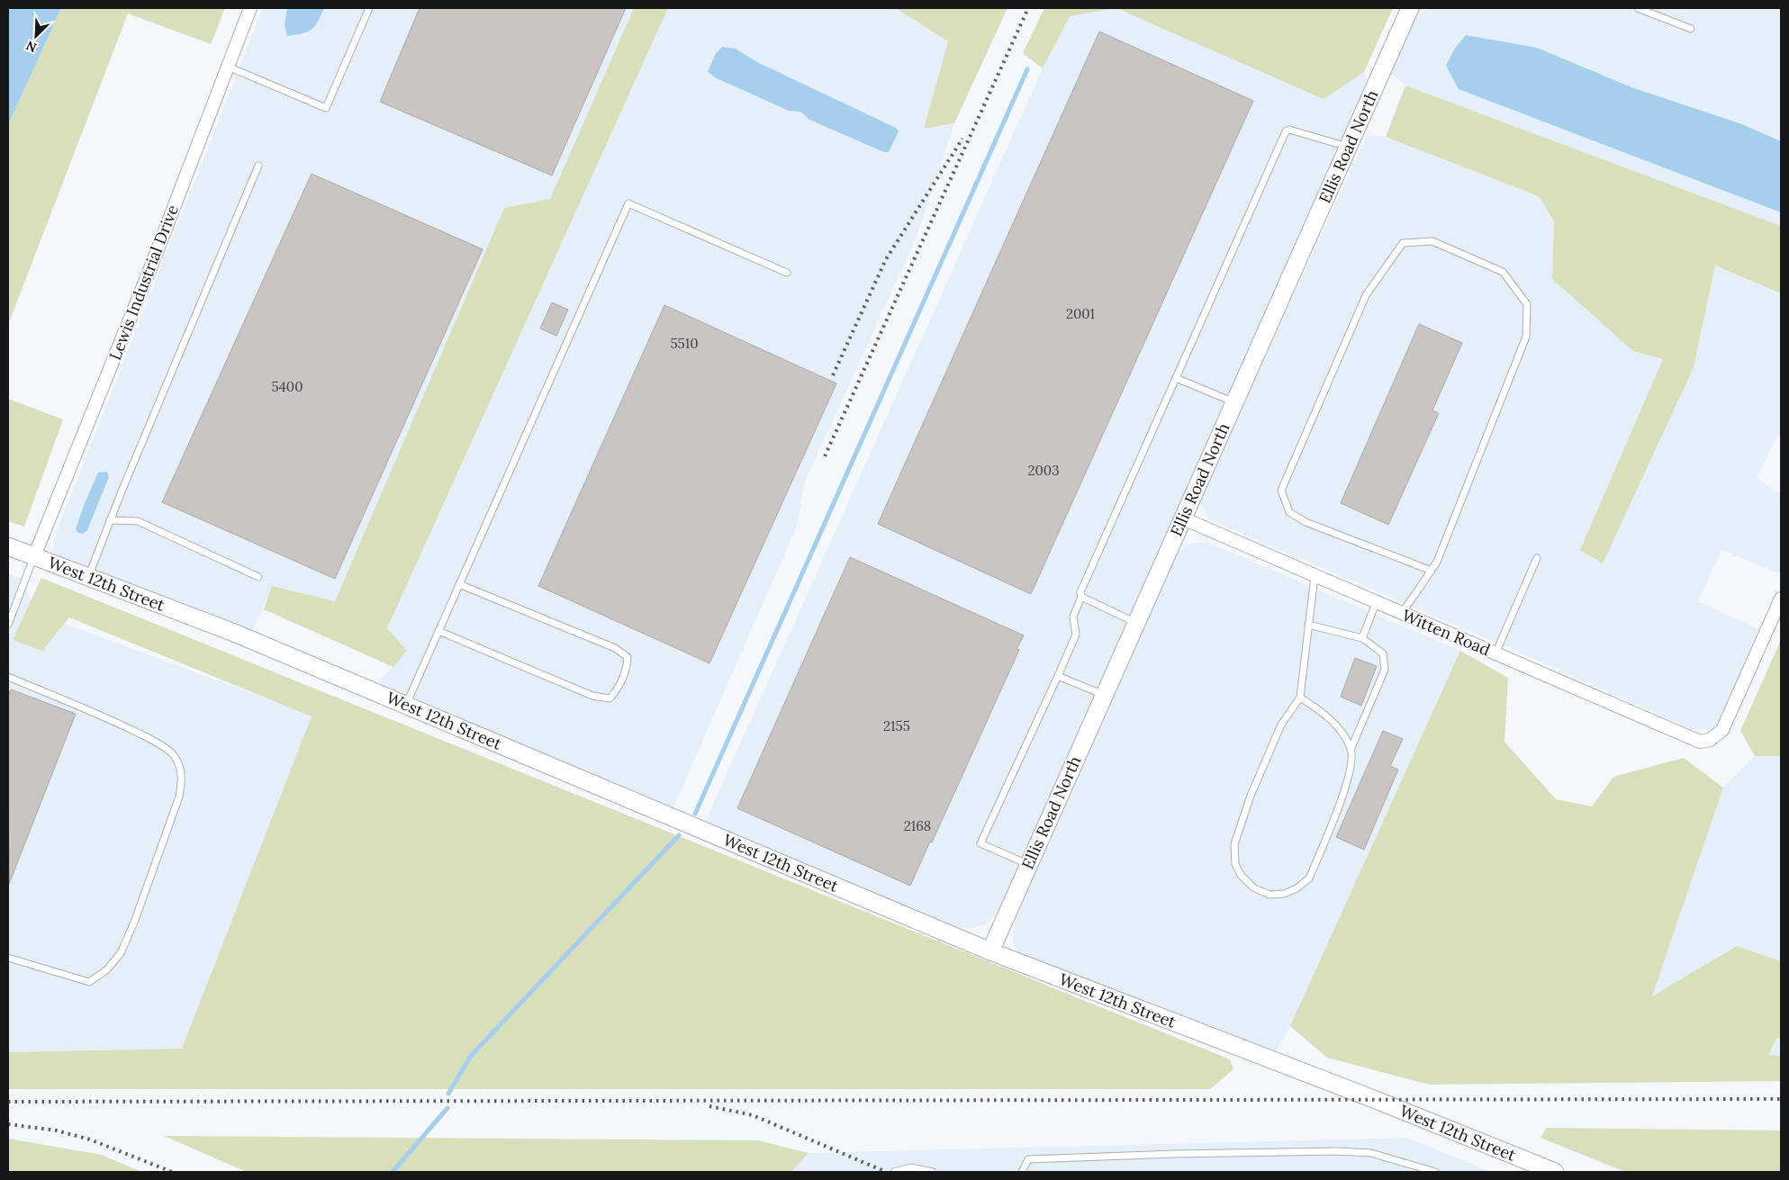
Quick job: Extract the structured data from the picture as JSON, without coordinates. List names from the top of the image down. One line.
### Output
{"streets":{"street":["Ellis Road North","Lewis Industrial Drive","West 12th Street","Witten Road"]},"crossings":[["Ellis Road North","West 12th Street"],["Ellis Road North","Witten Road"],["Lewis Industrial Drive","West 12th Street"]],"house_numbers":["2001","5510","5400","2003","2155","2168"],"north":"bottom left"}
